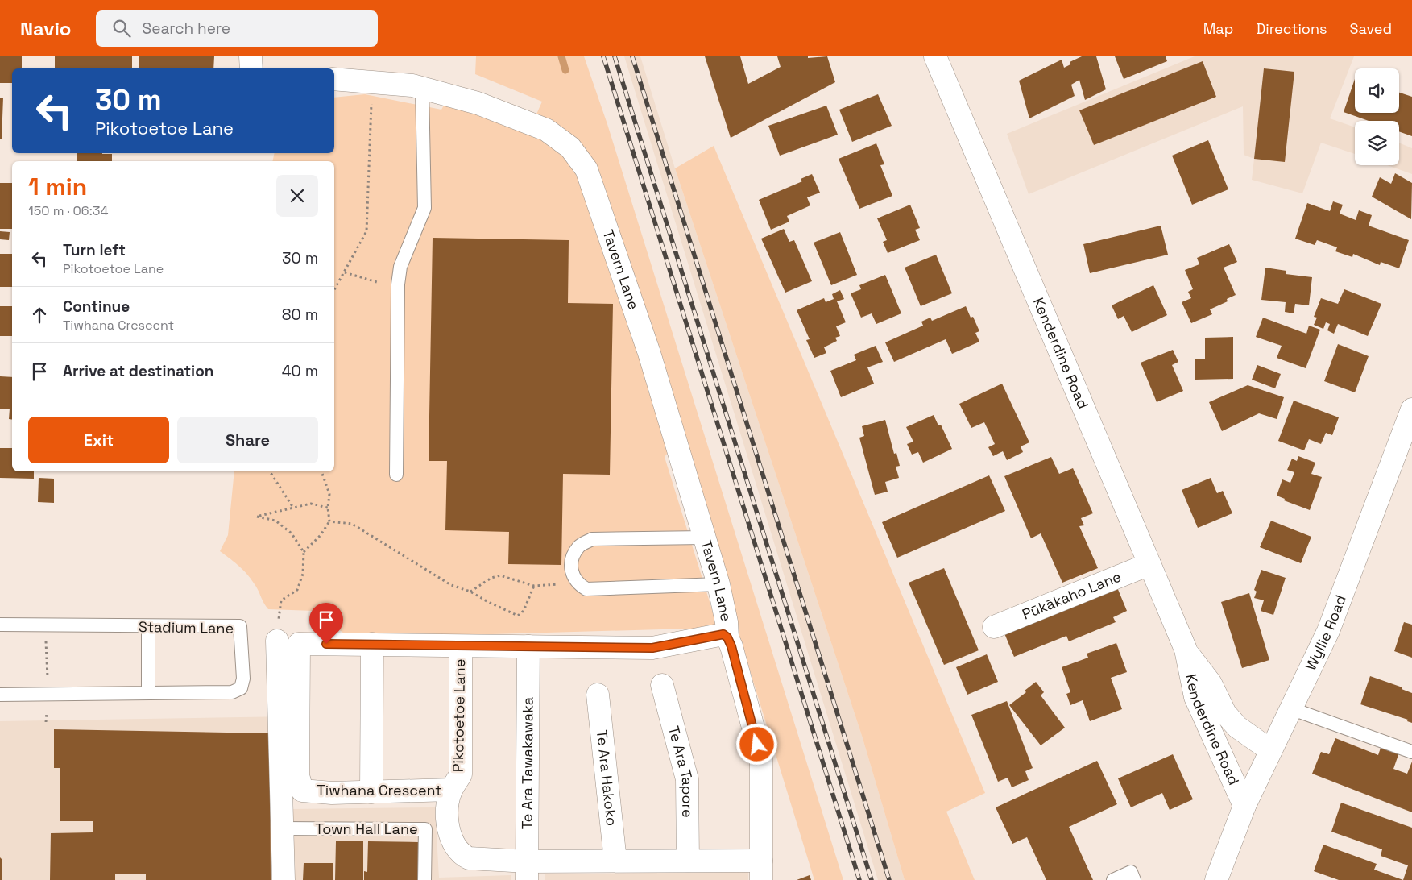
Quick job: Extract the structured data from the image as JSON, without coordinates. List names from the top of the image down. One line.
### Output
{"streets":{"street":["Tavern Lane","Kenderdine Road","Pūkākaho Lane","Wyllie Road","Pikotoetoe Lane","Te Ara Tawakawaka","Te Ara Tapore","Te Ara Hakoko","Tiwhana Crescent"],"lane":["Stadium Lane","Town Hall Lane"]},"crossings":[["Tavern Lane","Pikotoetoe Lane"],["Kenderdine Road","Pūkākaho Lane"],["Kenderdine Road","Wyllie Road"],["Pikotoetoe Lane","Te Ara Tawakawaka"],["Pikotoetoe Lane","Te Ara Tapore"],["Pikotoetoe Lane","Te Ara Hakoko"],["Pikotoetoe Lane","Tiwhana Crescent"]],"page":{"header":"Navio","search":"Search here","nav":["Map","Directions","Saved"],"turn":["30 m","Pikotoetoe Lane"],"heading":["1 min","150 m · 06:34"],"list":[{"name":"Turn left","note":"Pikotoetoe Lane","value":"30 m"},{"name":"Continue","note":"Tiwhana Crescent","value":"80 m"},{"name":"Arrive at destination","value":"40 m"}],"buttons":["Exit","Share"]}}
